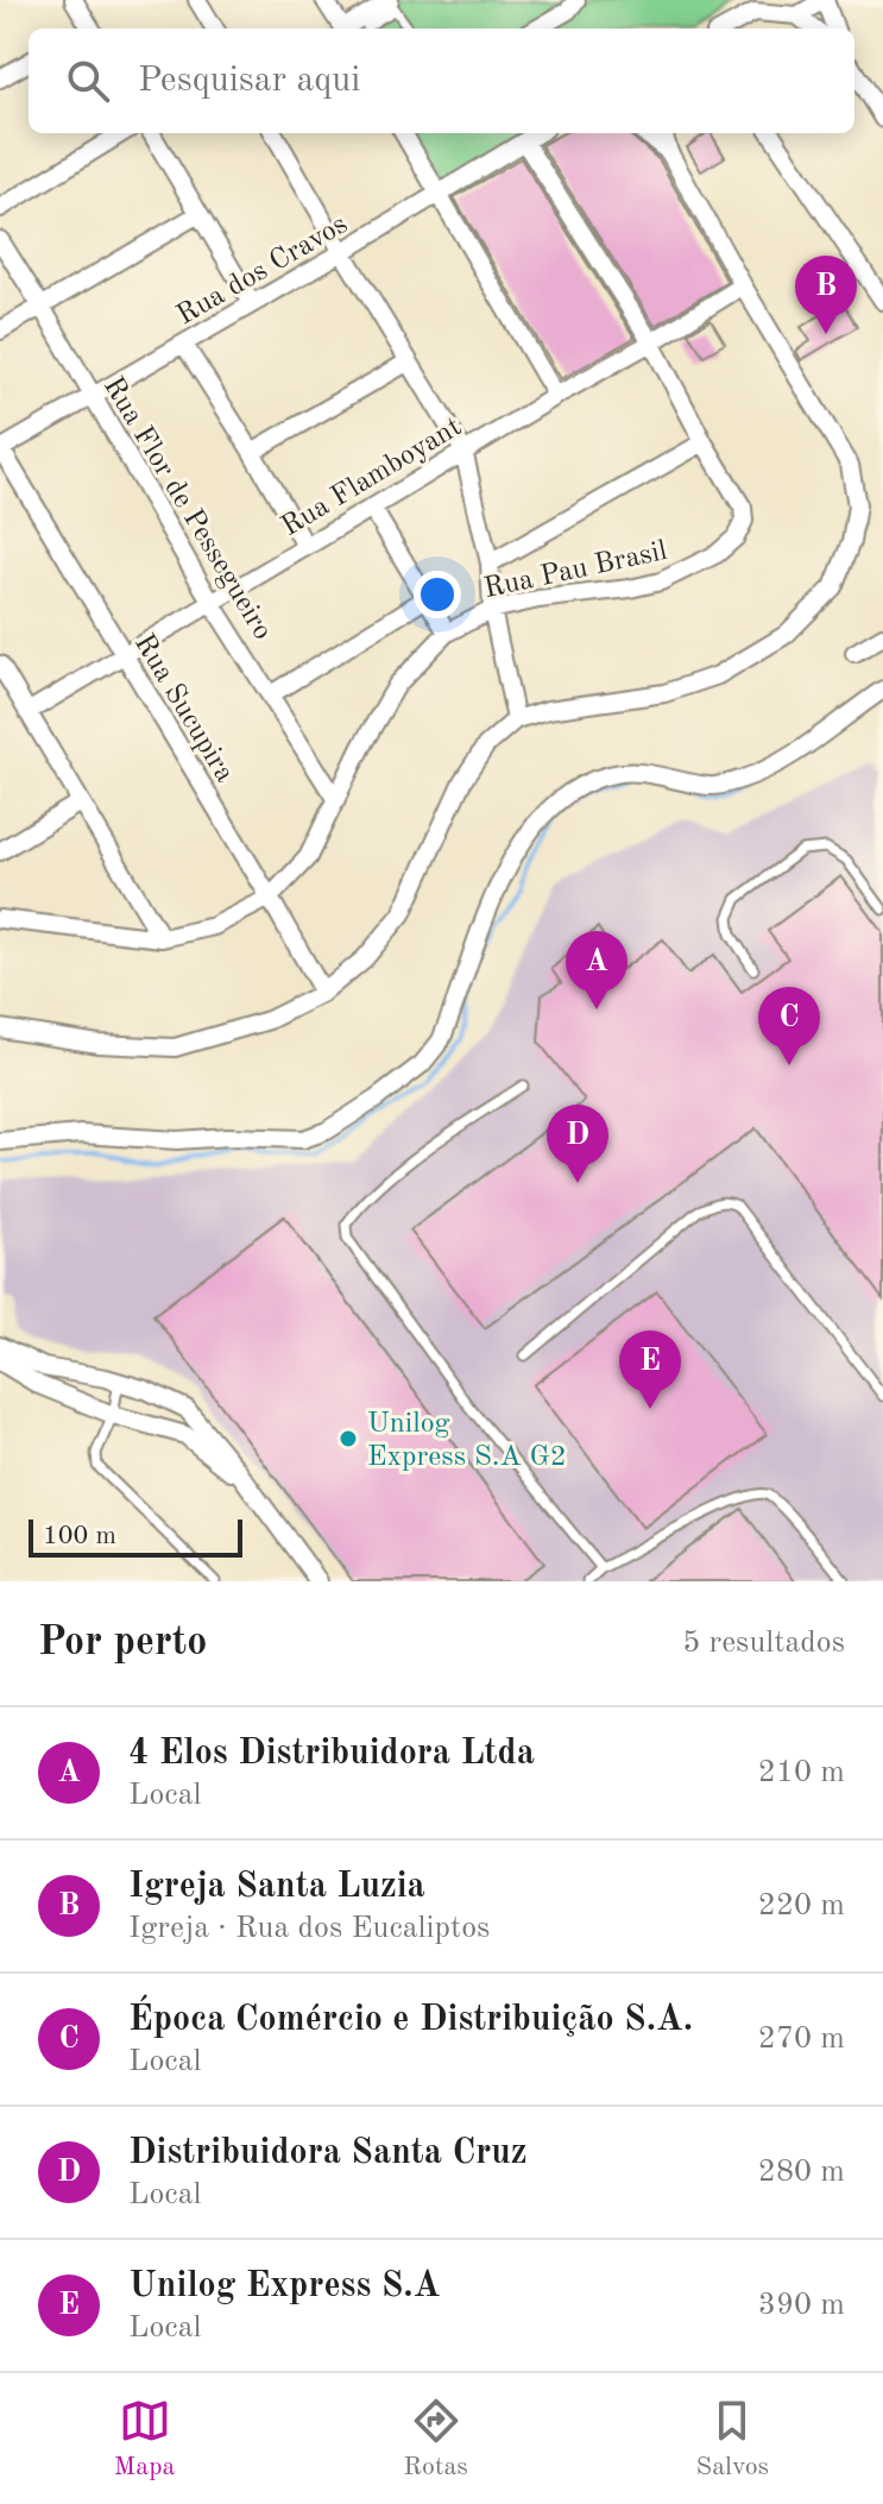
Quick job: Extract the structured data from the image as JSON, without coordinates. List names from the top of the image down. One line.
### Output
{"streets":{"street":["Rua dos Cravos","Rua Flamboyant","Rua Flor de Pessegueiro","Rua Pau Brasil","Rua Sucupira"]},"crossings":[["Rua dos Cravos","Rua Flor de Pessegueiro"],["Rua dos Cravos","Rua Pau Brasil"],["Rua dos Cravos","Rua Sucupira"],["Rua Flamboyant","Rua Flor de Pessegueiro"],["Rua Flamboyant","Rua Pau Brasil"],["Rua Flamboyant","Rua Sucupira"],["Rua Flor de Pessegueiro","Rua Pau Brasil"],["Rua Pau Brasil","Rua Sucupira"]],"places":["Unilog Express S.A G2"],"scale_bar":"100 m","page":{"search":"Pesquisar aqui","pins":["B","A","C","D","E"],"scale":"100 m","heading":["Por perto","5 resultados"],"list":[{"mark":"A","name":"4 Elos Distribuidora Ltda","note":"Local","value":"210 m"},{"mark":"B","name":"Igreja Santa Luzia","note":"Igreja · Rua dos Eucaliptos","value":"220 m"},{"mark":"C","name":"Época Comércio e Distribuição S.A.","note":"Local","value":"270 m"},{"mark":"D","name":"Distribuidora Santa Cruz","note":"Local","value":"280 m"},{"mark":"E","name":"Unilog Express S.A","note":"Local","value":"390 m"}],"nav":["Mapa","Rotas","Salvos"]}}
